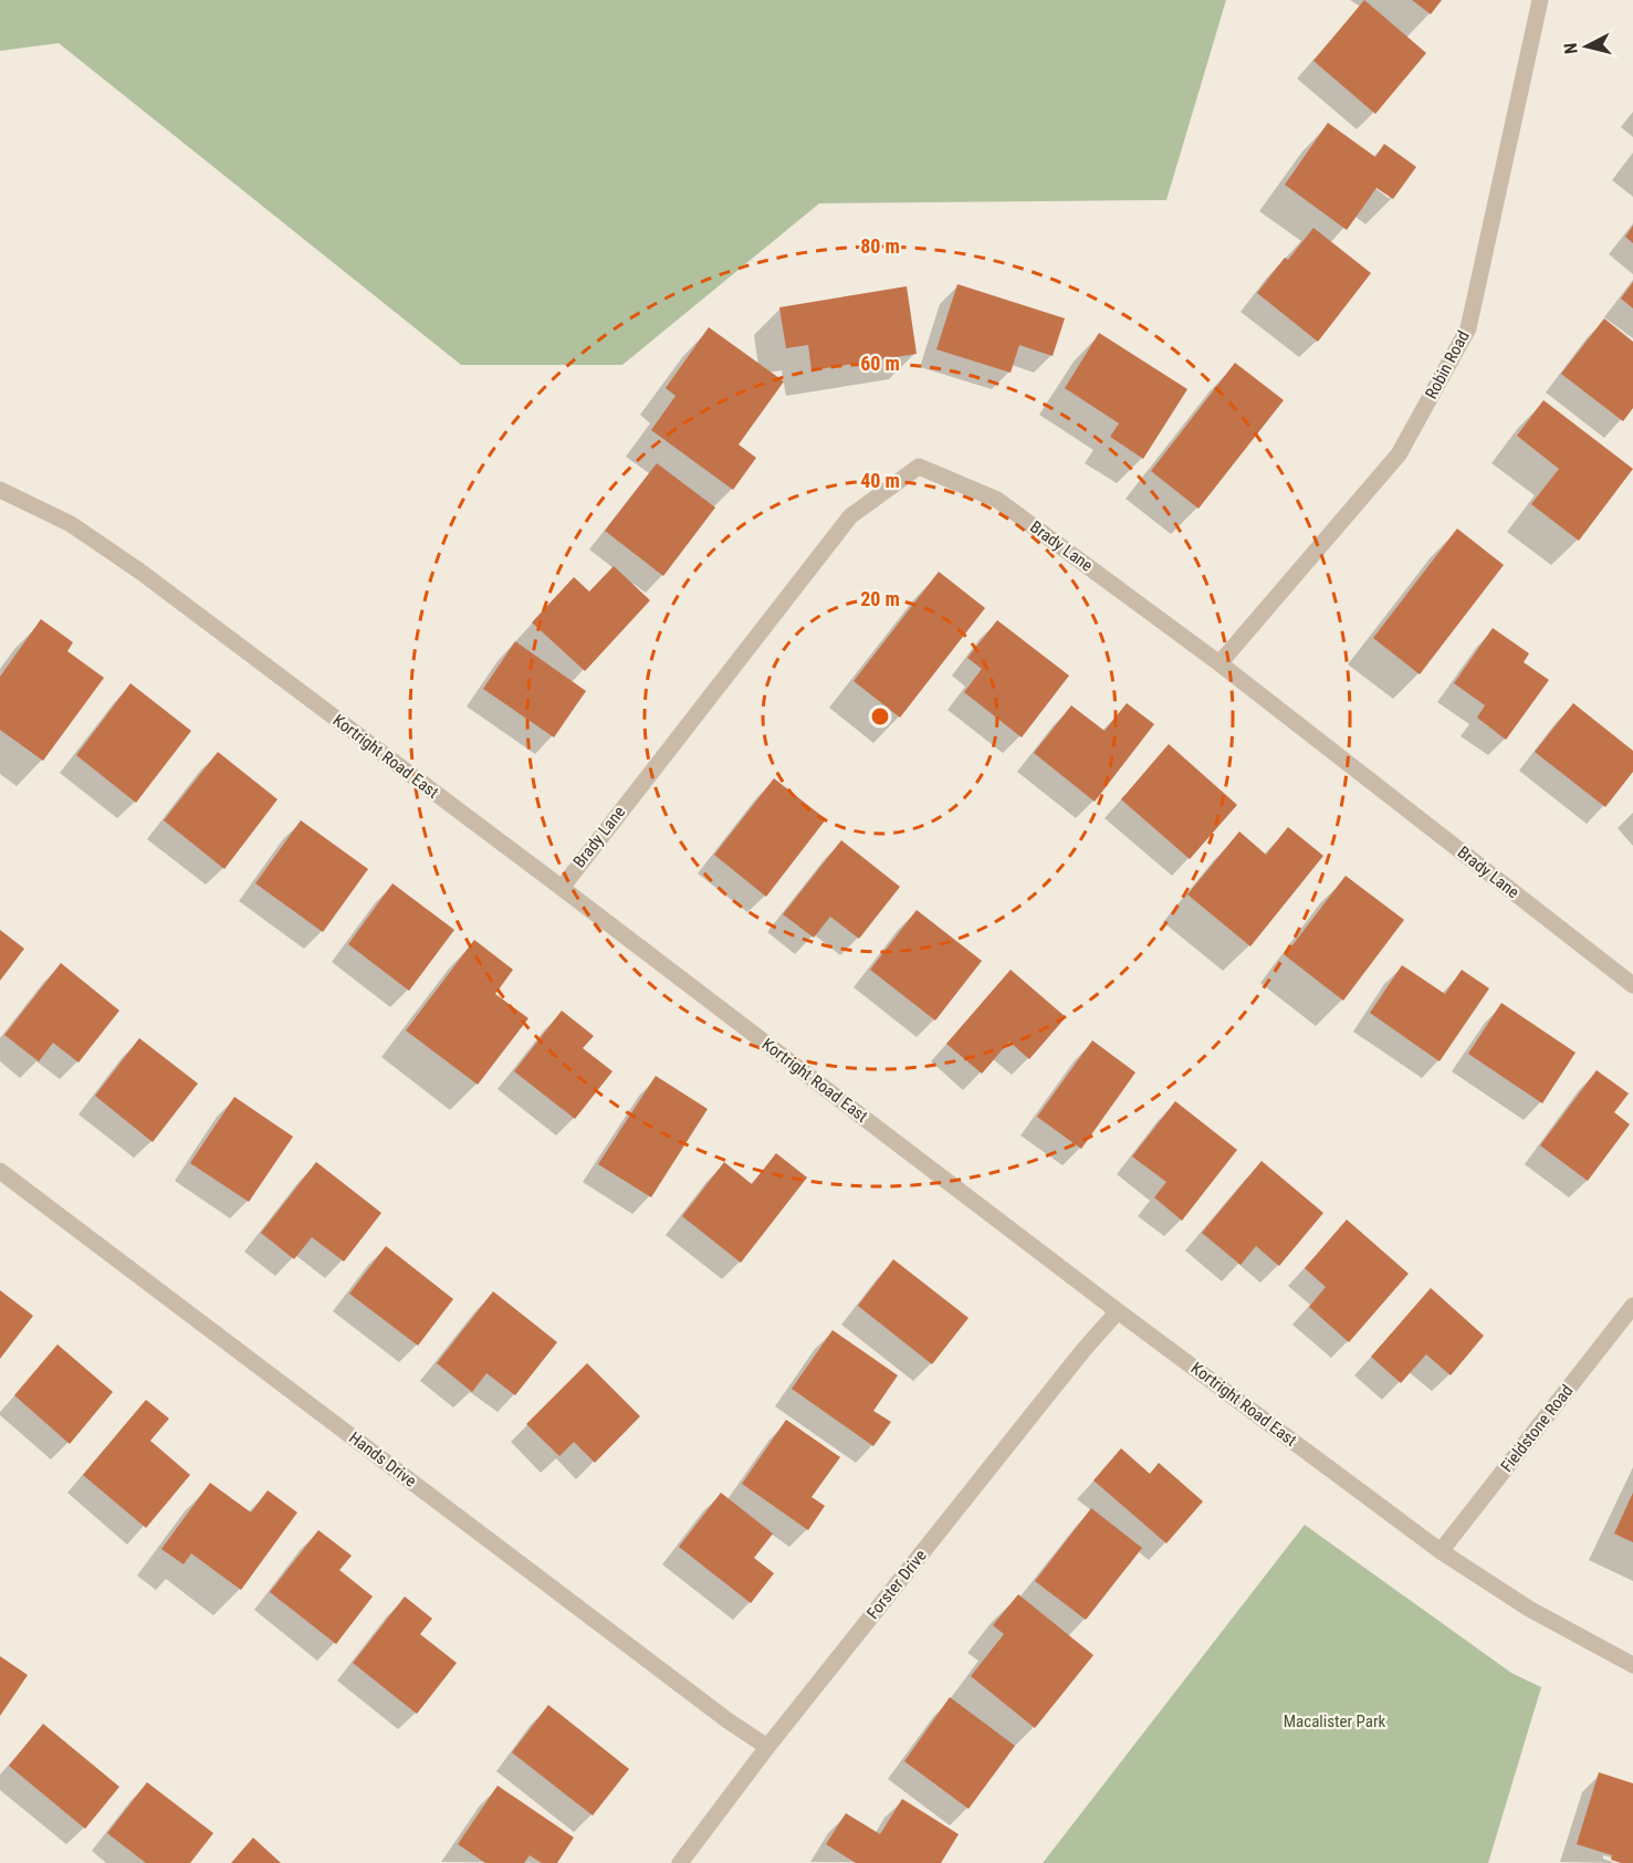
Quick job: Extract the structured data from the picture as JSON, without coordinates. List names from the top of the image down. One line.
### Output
{"streets":{"street":["Robin Road","Brady Lane","Kortright Road East","Fieldstone Road","Hands Drive","Forster Drive"]},"crossings":[["Robin Road","Brady Lane"],["Brady Lane","Kortright Road East"],["Kortright Road East","Fieldstone Road"],["Kortright Road East","Forster Drive"],["Hands Drive","Forster Drive"]],"parks":["Macalister Park"],"north":"left","rings":["80 m","60 m","40 m","20 m"]}
